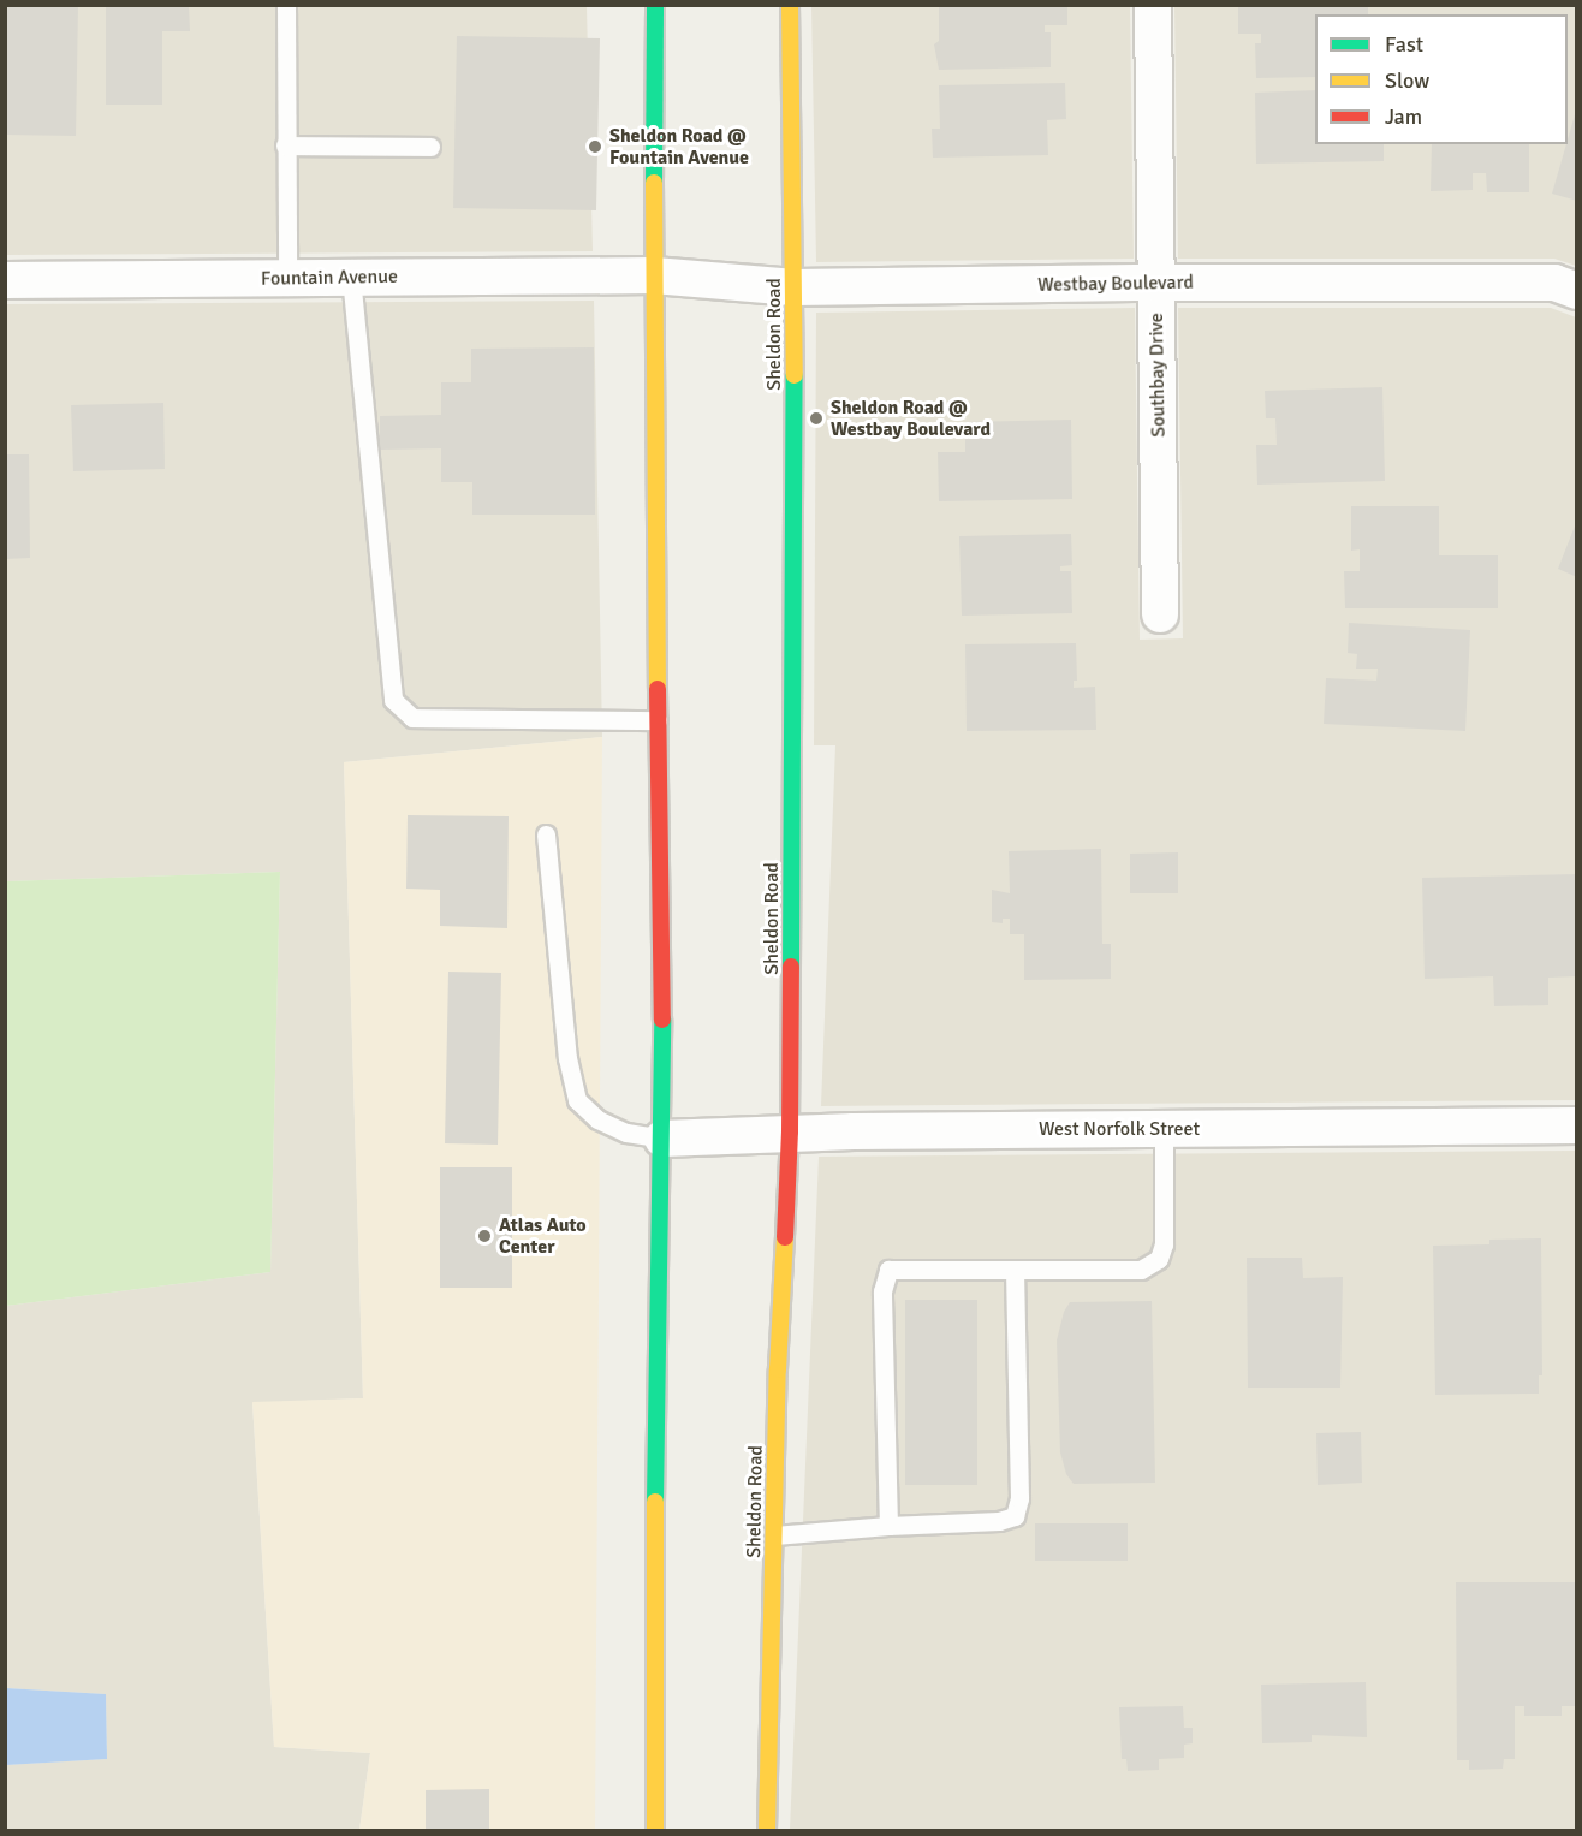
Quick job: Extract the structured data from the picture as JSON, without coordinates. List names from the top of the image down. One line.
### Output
{"streets":{"main road":["Sheldon Road"],"street":["Fountain Avenue","Westbay Boulevard","Southbay Drive","West Norfolk Street"]},"crossings":[["Fountain Avenue","Westbay Boulevard"],["Westbay Boulevard","Sheldon Road"],["Westbay Boulevard","Southbay Drive"],["Sheldon Road","West Norfolk Street"]],"places":["Sheldon Road @ Fountain Avenue","Sheldon Road @ Westbay Boulevard","Atlas Auto Center"],"legend":["Fast","Slow","Jam"]}
